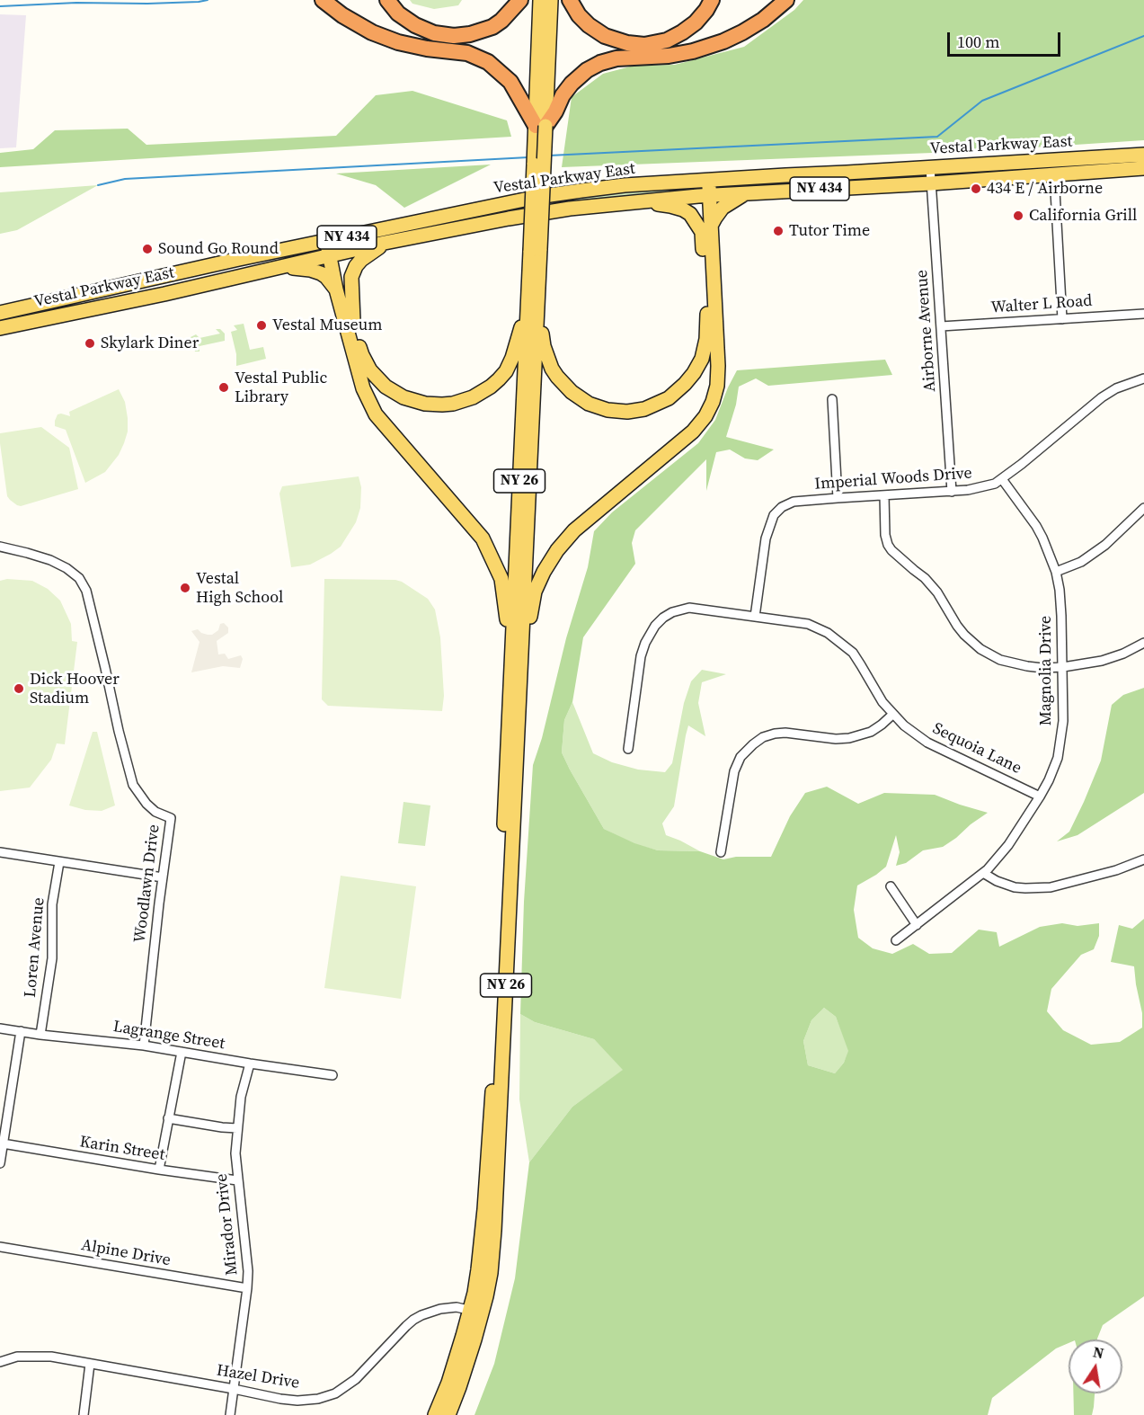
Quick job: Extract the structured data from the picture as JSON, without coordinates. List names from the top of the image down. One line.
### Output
{"streets":{"main road":["Vestal Parkway East","NY 434","NY 26"],"street":["Walter L Road","Airborne Avenue","Imperial Woods Drive","Magnolia Drive","Sequoia Lane","Woodlawn Drive","Loren Avenue","Lagrange Street","Karin Street","Mirador Drive","Alpine Drive","Hazel Drive"]},"crossings":[["Vestal Parkway East","Airborne Avenue"],["Walter L Road","Airborne Avenue"],["Airborne Avenue","Imperial Woods Drive"],["Imperial Woods Drive","Magnolia Drive"],["Imperial Woods Drive","Sequoia Lane"],["NY 26","Hazel Drive"],["Magnolia Drive","Sequoia Lane"],["Woodlawn Drive","Lagrange Street"],["Loren Avenue","Lagrange Street"],["Lagrange Street","Mirador Drive"],["Karin Street","Mirador Drive"],["Mirador Drive","Alpine Drive"],["Mirador Drive","Hazel Drive"]],"places":["434 E / Airborne","California Grill","Tutor Time","Sound Go Round","Vestal Museum","Skylark Diner","Vestal Public Library","Vestal High School","Dick Hoover Stadium"],"scale_bar":"100 m","north":"top"}
